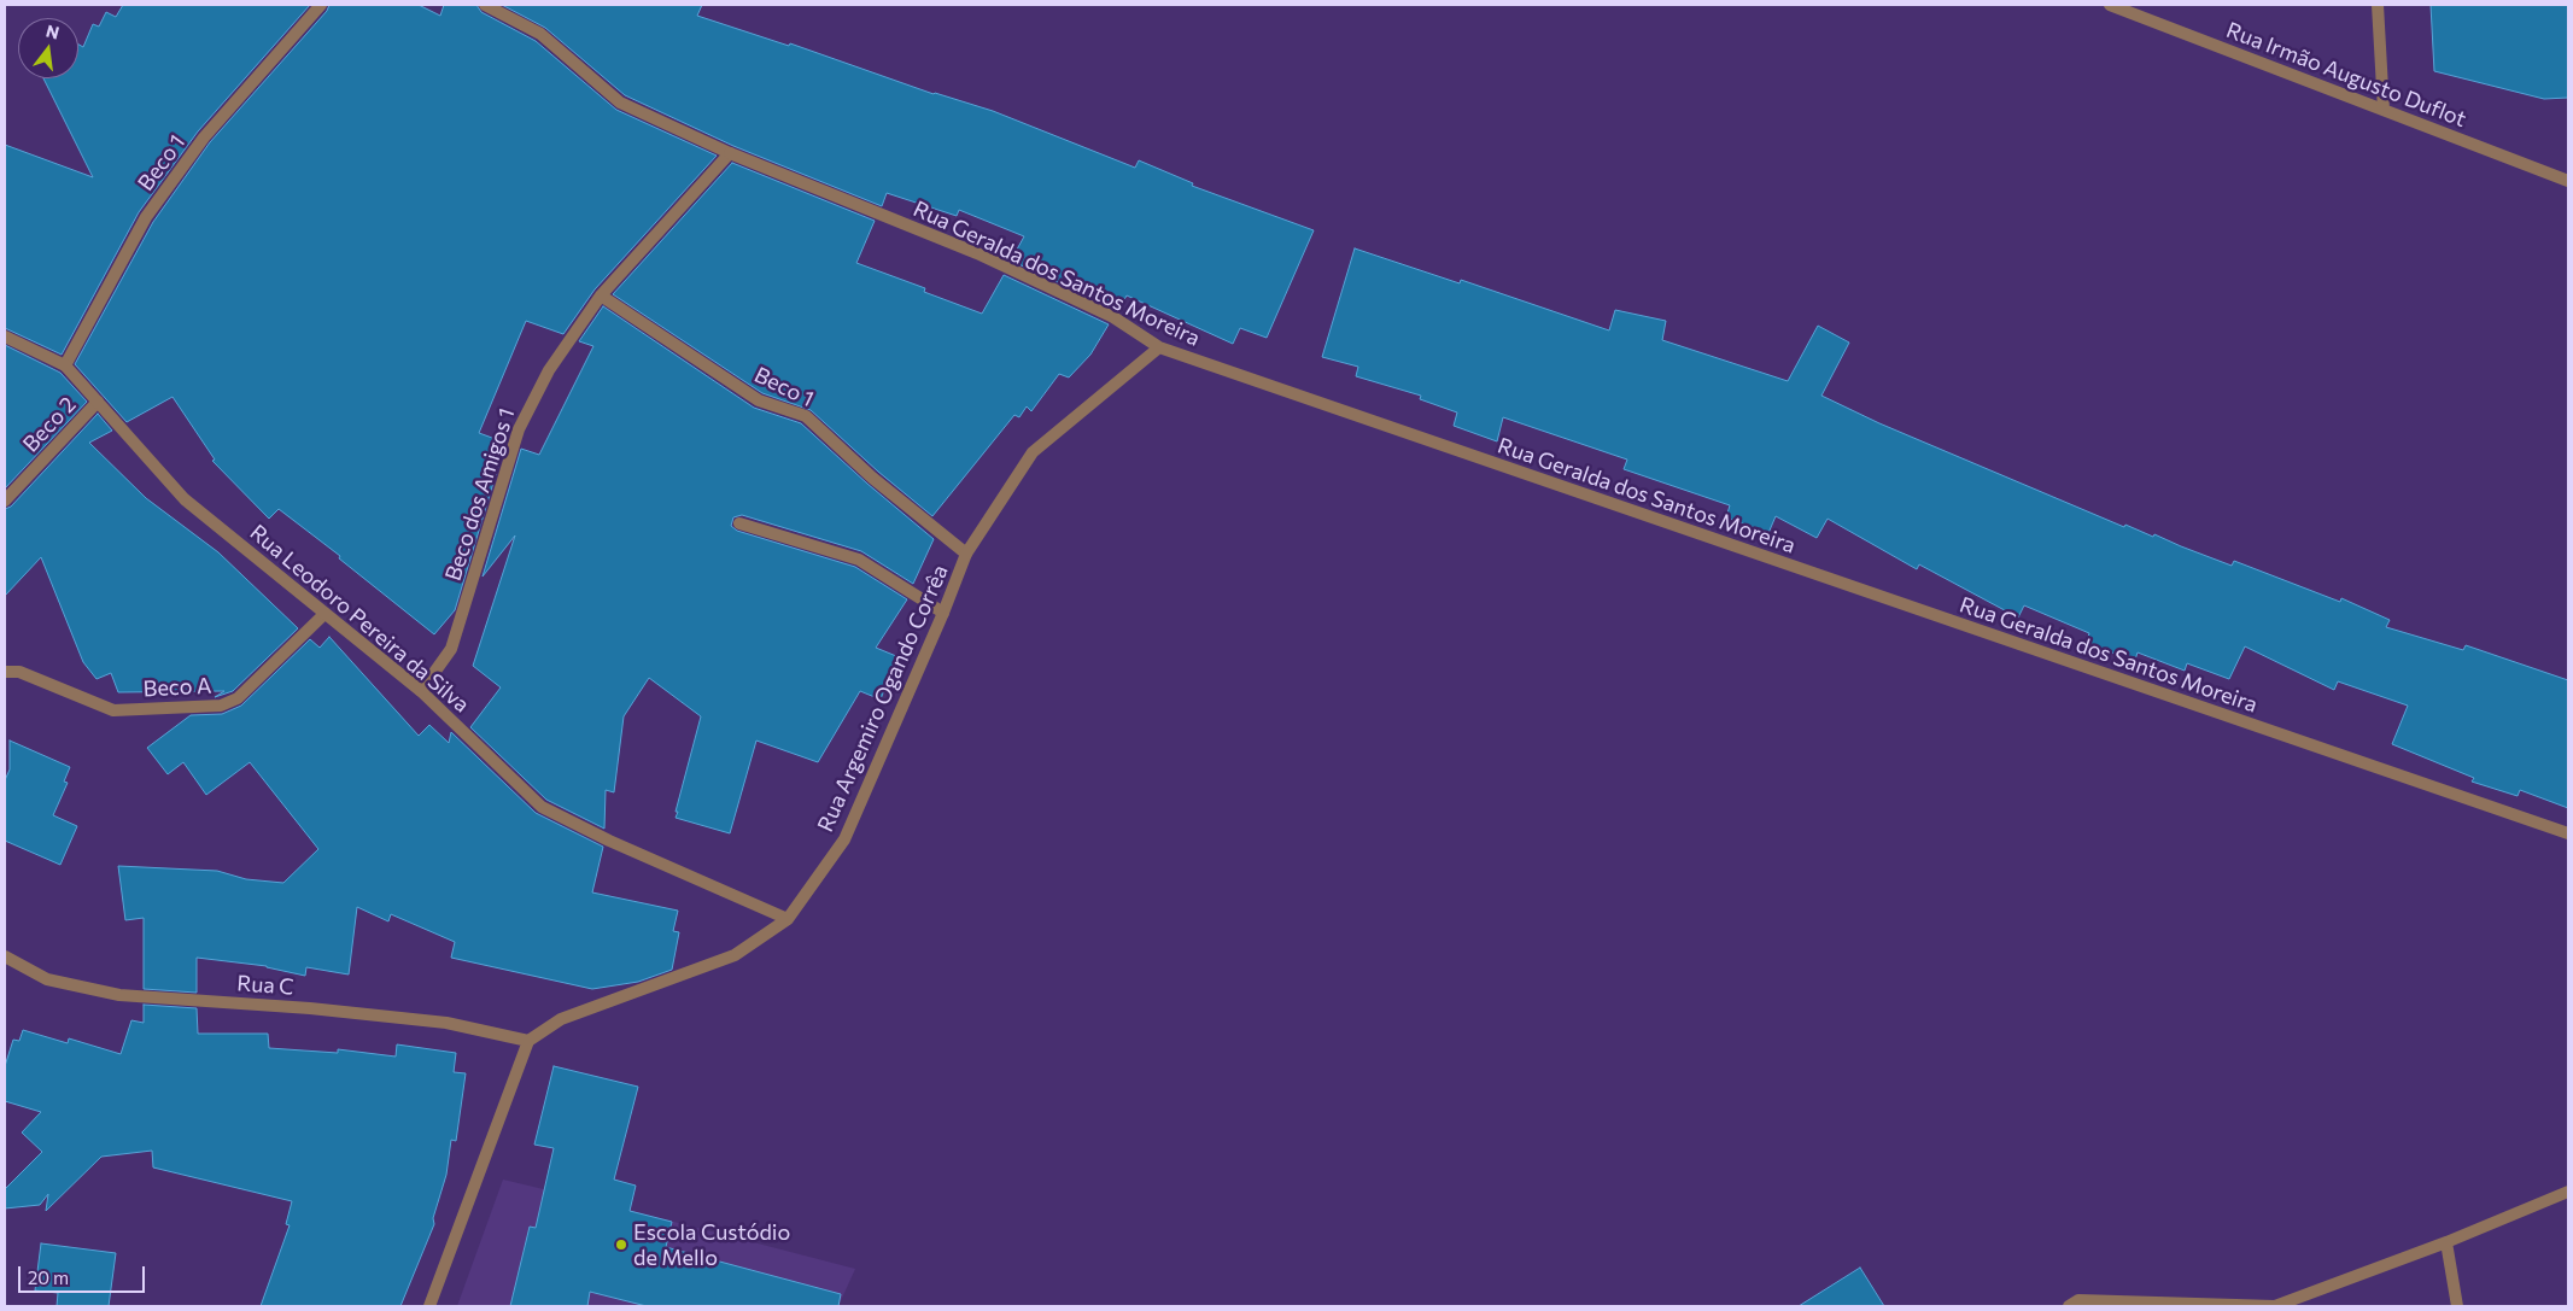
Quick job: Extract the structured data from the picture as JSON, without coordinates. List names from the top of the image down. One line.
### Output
{"streets":{"street":["Rua Irmão Augusto Duflot","Beco 1","Rua Geralda dos Santos Moreira","Beco 2","Beco dos Amigos 1","Rua Leodoro Pereira da Silva","Beco A","Rua Argemiro Ogando Corrêa","Rua C"]},"crossings":[["Beco 1","Beco dos Amigos 1"],["Beco 1","Rua Leodoro Pereira da Silva"],["Beco 1","Rua Argemiro Ogando Corrêa"],["Rua Geralda dos Santos Moreira","Beco dos Amigos 1"],["Rua Geralda dos Santos Moreira","Rua Argemiro Ogando Corrêa"],["Beco 2","Rua Leodoro Pereira da Silva"],["Beco dos Amigos 1","Rua Leodoro Pereira da Silva"],["Rua Leodoro Pereira da Silva","Beco A"],["Rua Leodoro Pereira da Silva","Rua Argemiro Ogando Corrêa"],["Rua Argemiro Ogando Corrêa","Rua C"]],"places":["Escola Custódio de Mello"],"scale_bar":"20 m","north":"top"}
